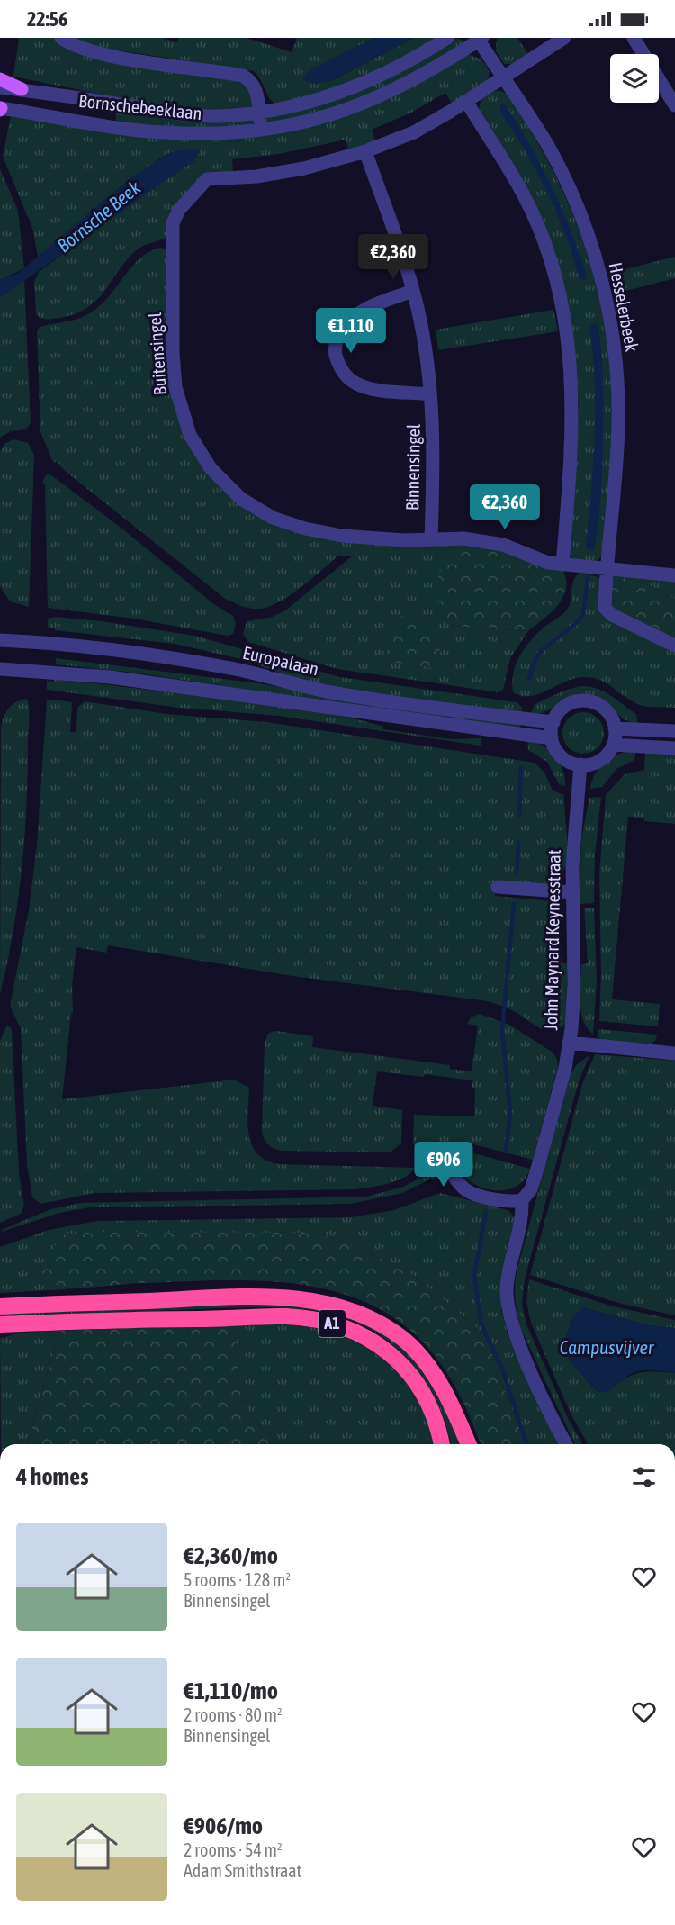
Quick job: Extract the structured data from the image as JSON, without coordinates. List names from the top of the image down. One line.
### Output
{"streets":{"highway":["A1"],"street":["Bornschebeeklaan","Hesselerbeek","Buitensingel","Binnensingel","Europalaan","John Maynard Keynesstraat"]},"crossings":[["Bornschebeeklaan","Hesselerbeek"],["Hesselerbeek","Buitensingel"],["Buitensingel","Binnensingel"],["Europalaan","John Maynard Keynesstraat"]],"water":["Bornsche Beek","Campusvijver"],"page":{"status":"22:56","price":["€2,360","€1,110","€2,360","€906"],"heading":"4 homes","list":[{"name":"€2,360/mo","note":"5 rooms · 128 m² · Binnensingel"},{"name":"€1,110/mo","note":"2 rooms · 80 m² · Binnensingel"},{"name":"€906/mo","note":"2 rooms · 54 m² · Adam Smithstraat"}]}}
